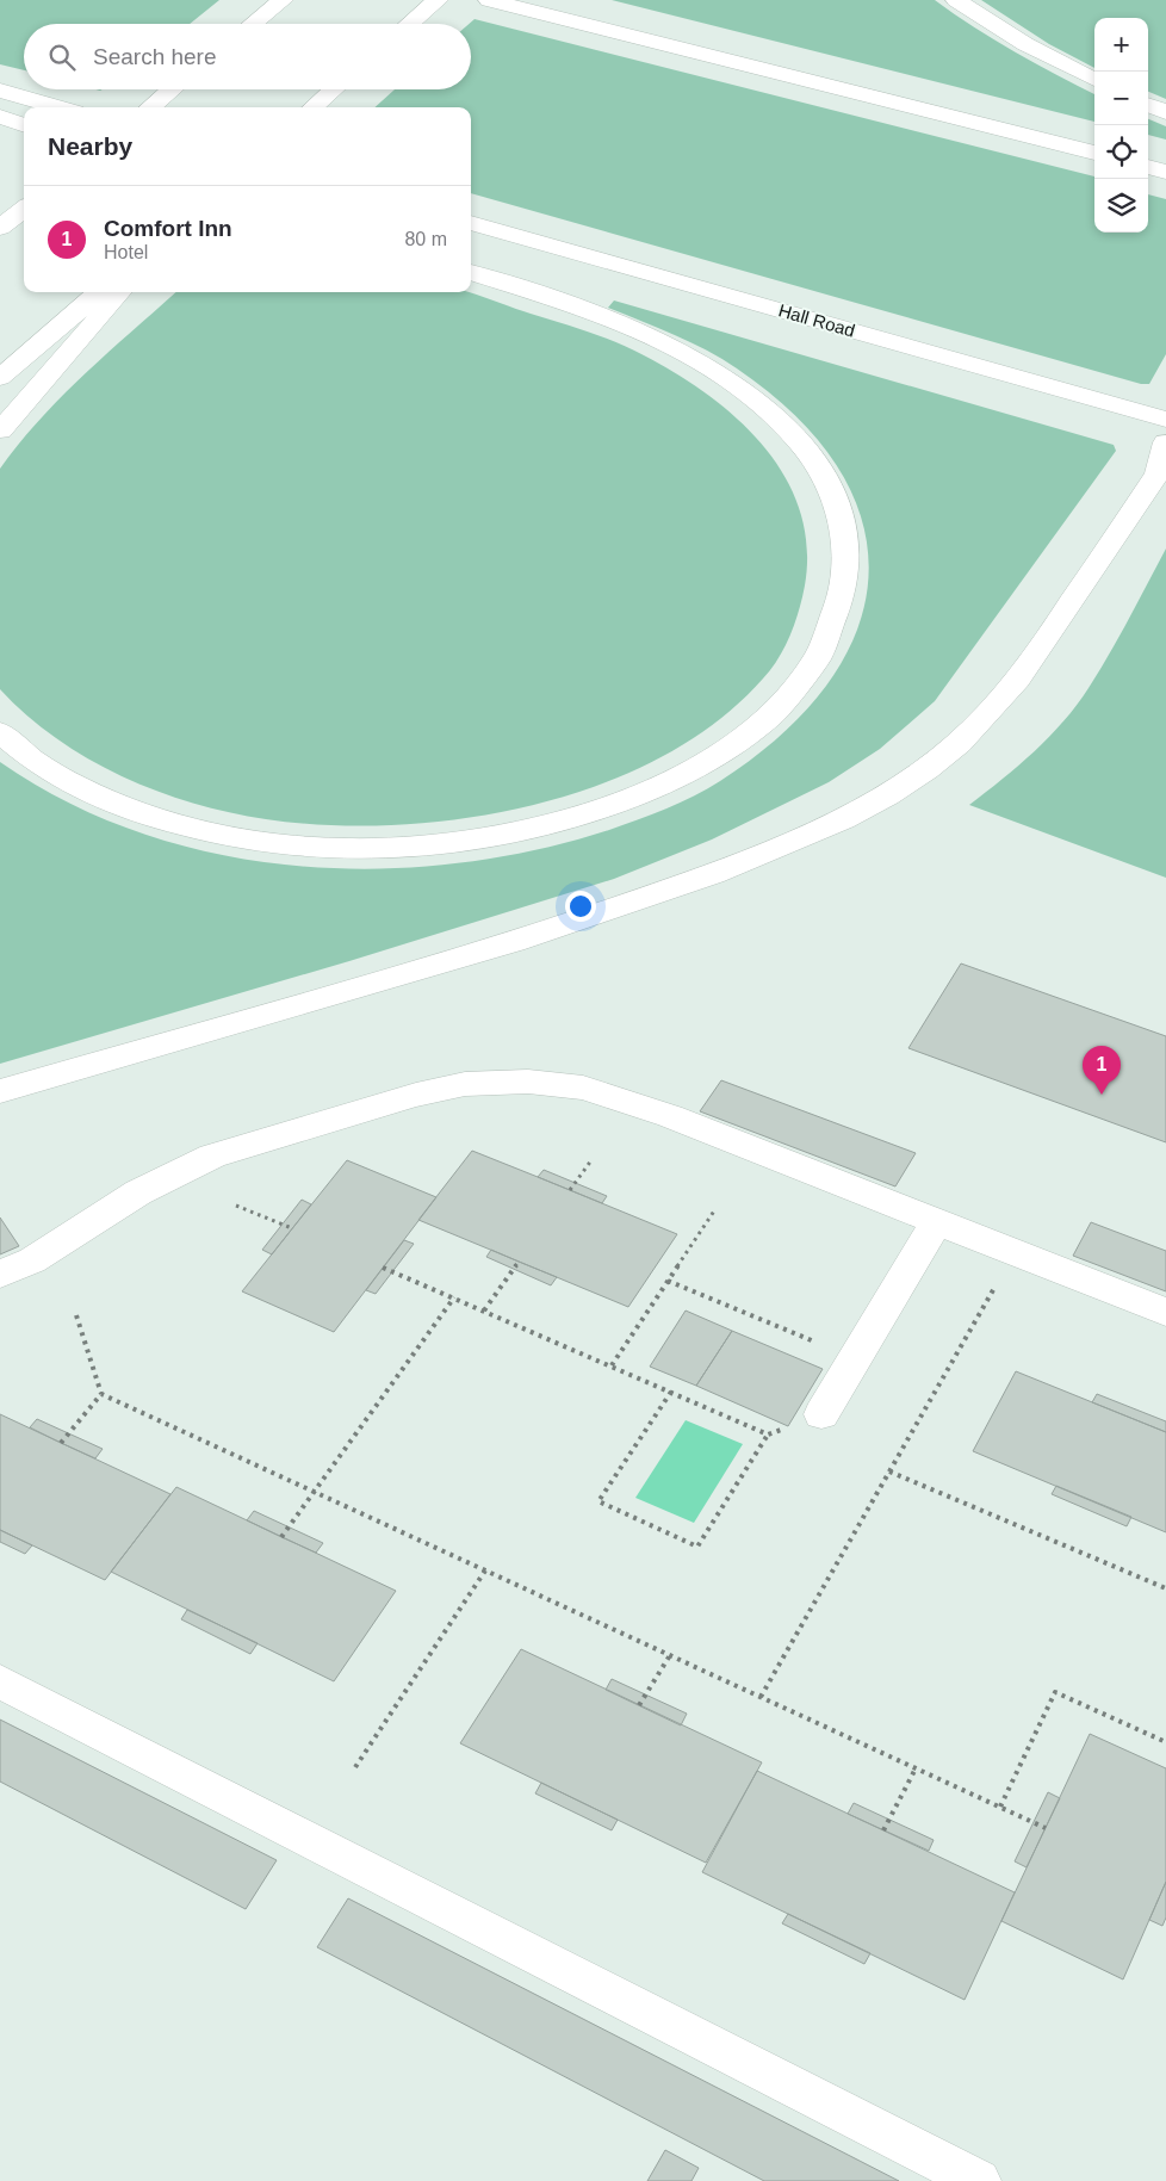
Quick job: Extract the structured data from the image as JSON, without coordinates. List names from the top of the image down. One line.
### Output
{"streets":{"main road":["Hall Road"]},"page":{"map_buttons":["+","−"],"search":"Search here","heading":"Nearby","list":[{"mark":"1","name":"Comfort Inn","note":"Hotel","value":"80 m"}],"pins":"1"}}
